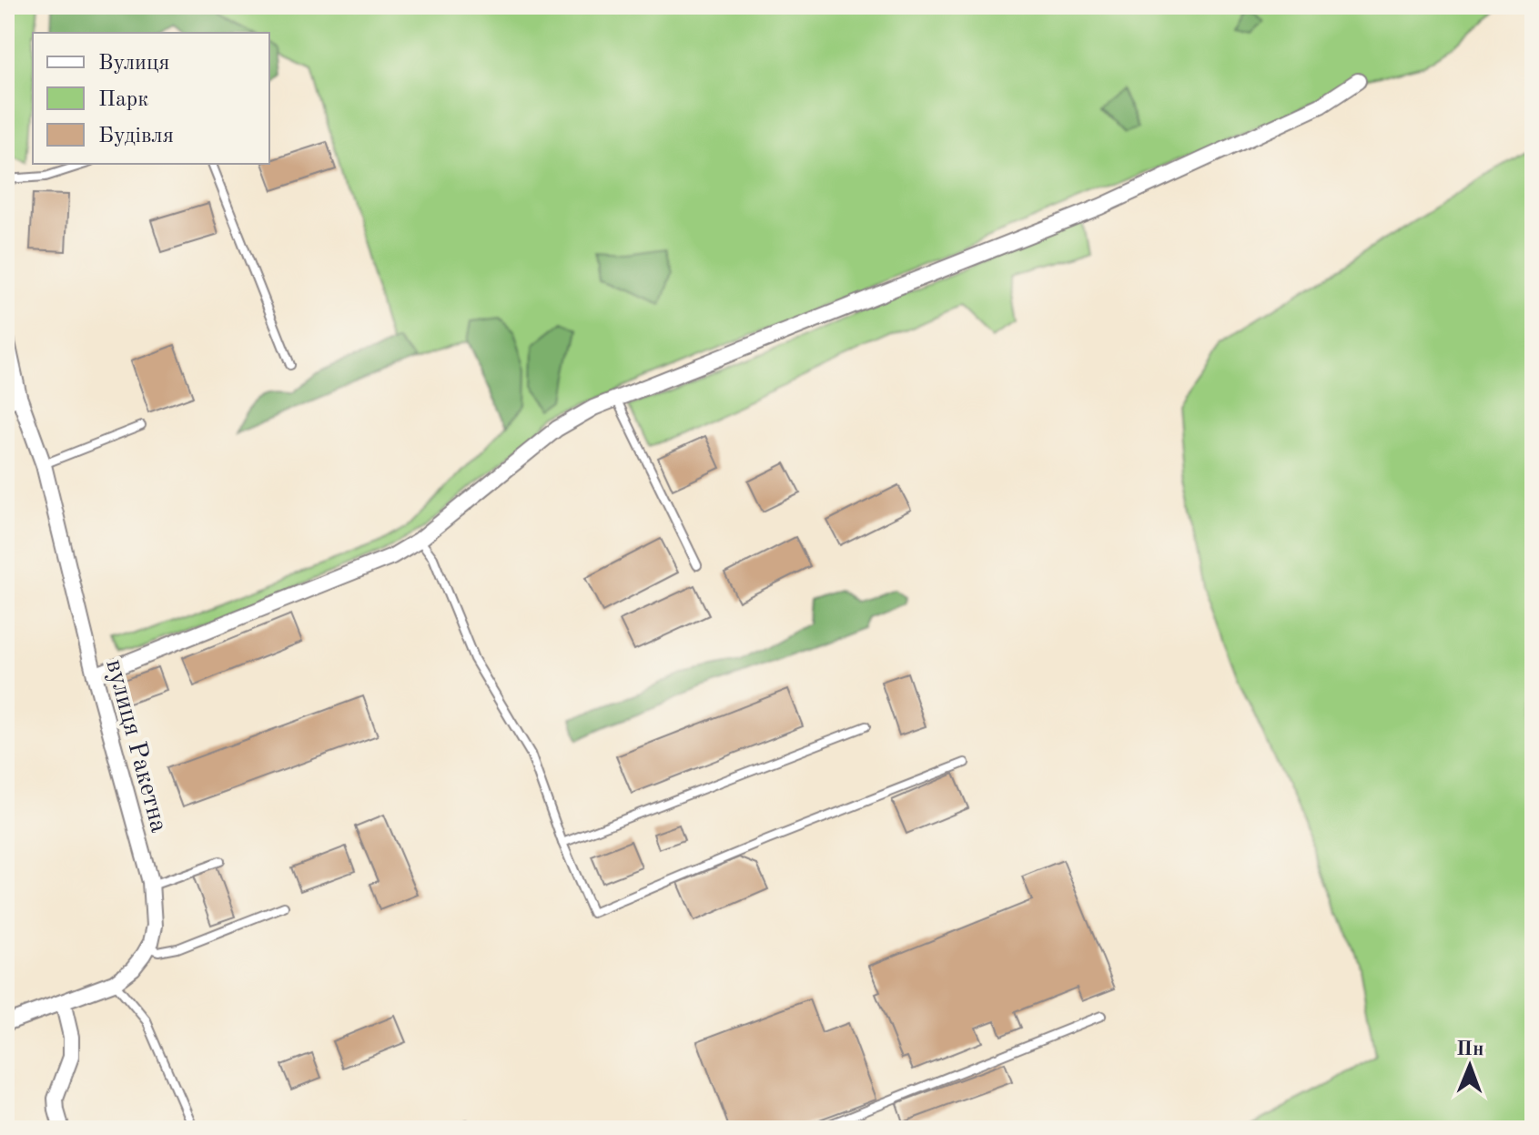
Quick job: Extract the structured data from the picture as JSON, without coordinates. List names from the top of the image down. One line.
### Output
{"streets":{"street":["вулиця Ракетна"]},"legend":["Вулиця","Парк","Будівля"],"north":"top"}
